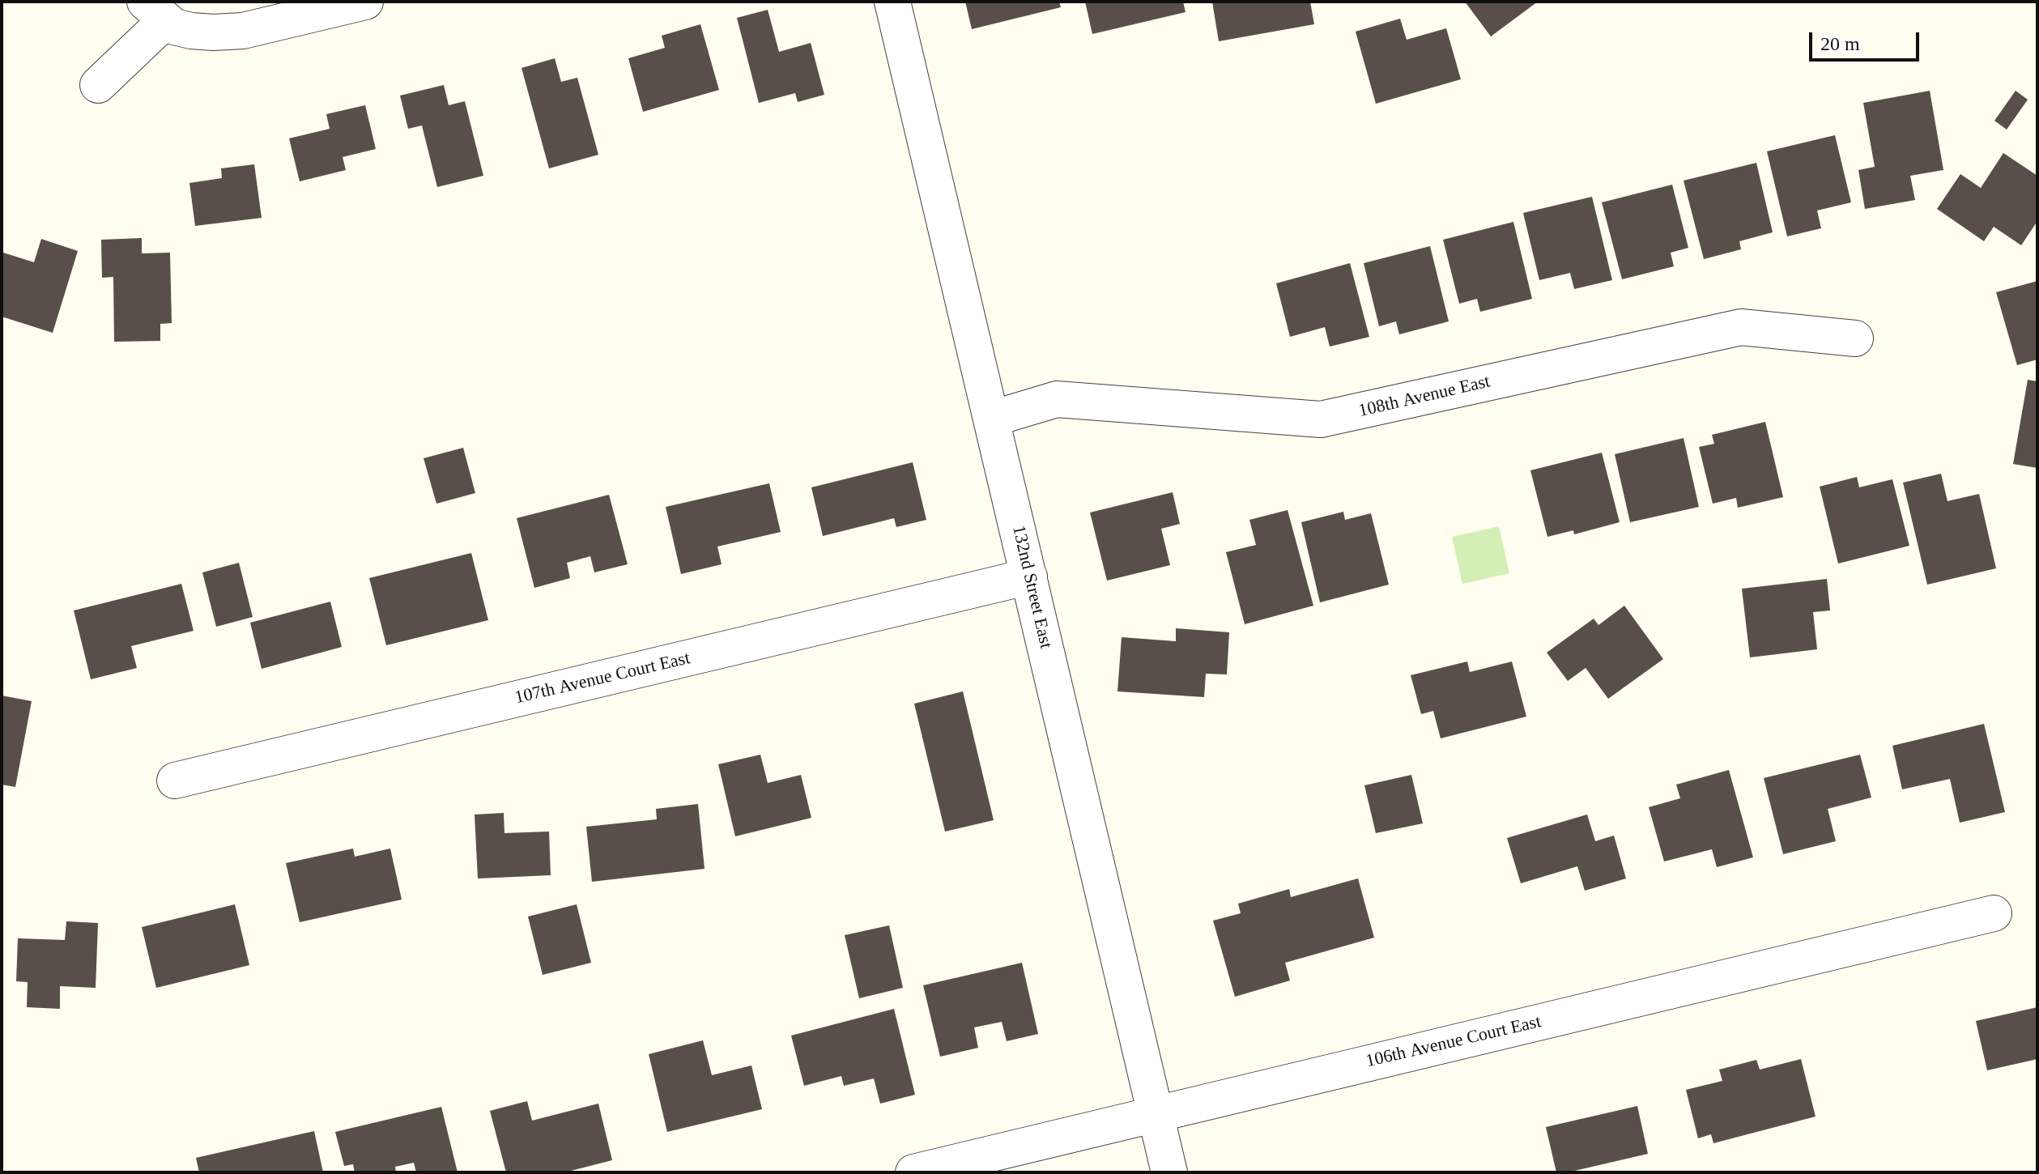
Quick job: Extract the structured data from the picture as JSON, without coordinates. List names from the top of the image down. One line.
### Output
{"streets":{"street":["108th Avenue East","132nd Street East","107th Avenue Court East","106th Avenue Court East"]},"crossings":[["108th Avenue East","132nd Street East"],["132nd Street East","107th Avenue Court East"],["132nd Street East","106th Avenue Court East"]],"scale_bar":"20 m"}
